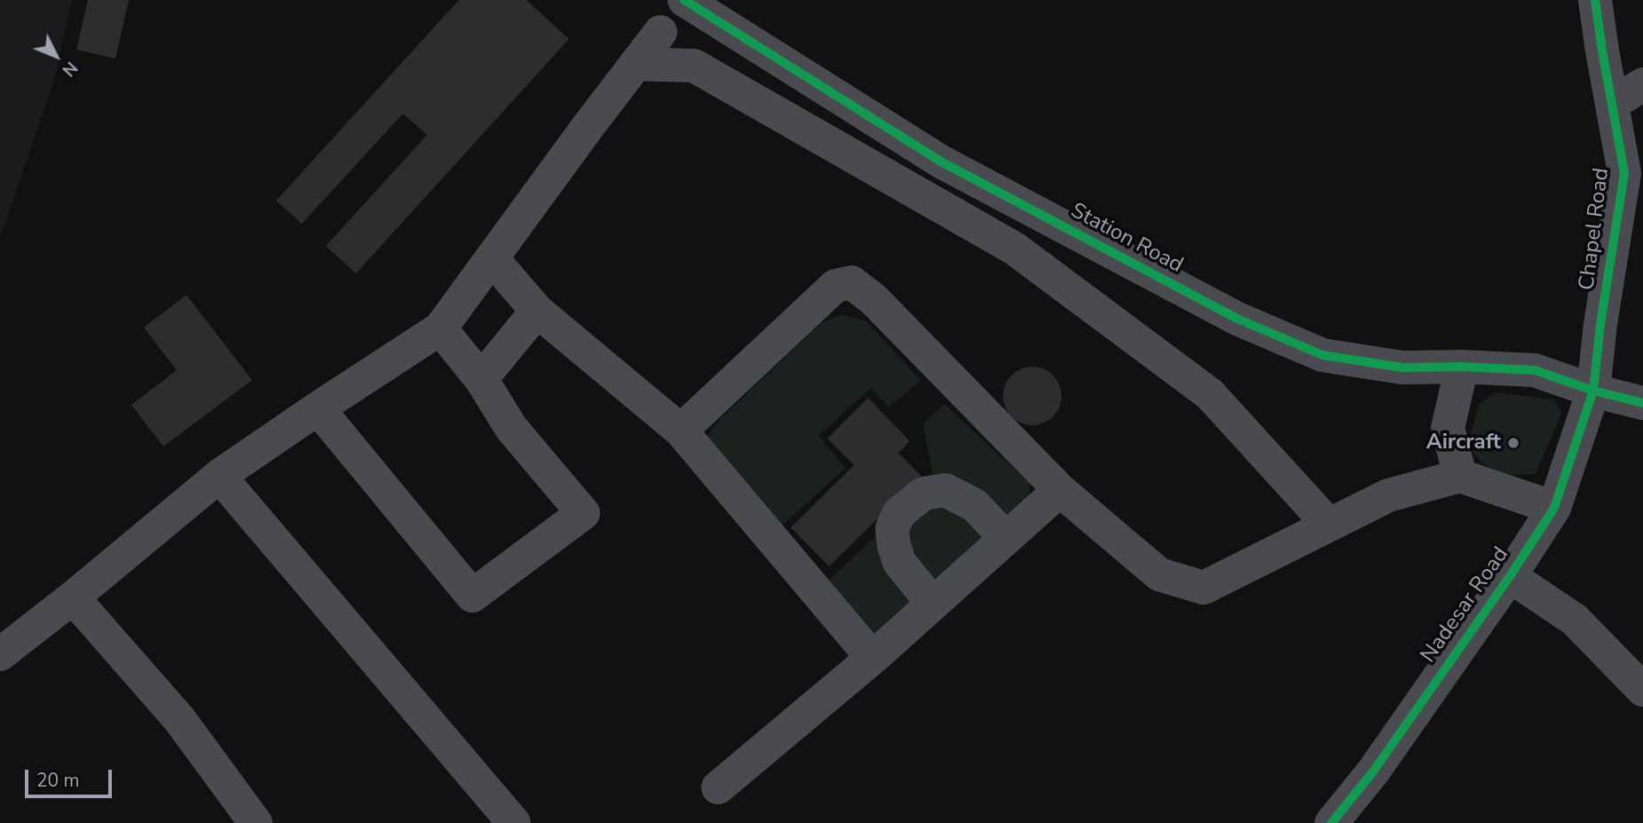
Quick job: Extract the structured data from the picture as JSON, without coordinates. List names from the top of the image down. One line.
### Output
{"streets":{"street":["Chapel Road","Station Road","Nadesar Road"]},"crossings":[["Chapel Road","Station Road"],["Chapel Road","Nadesar Road"],["Station Road","Nadesar Road"]],"places":["Aircraft"],"scale_bar":"20 m","north":"bottom right"}
